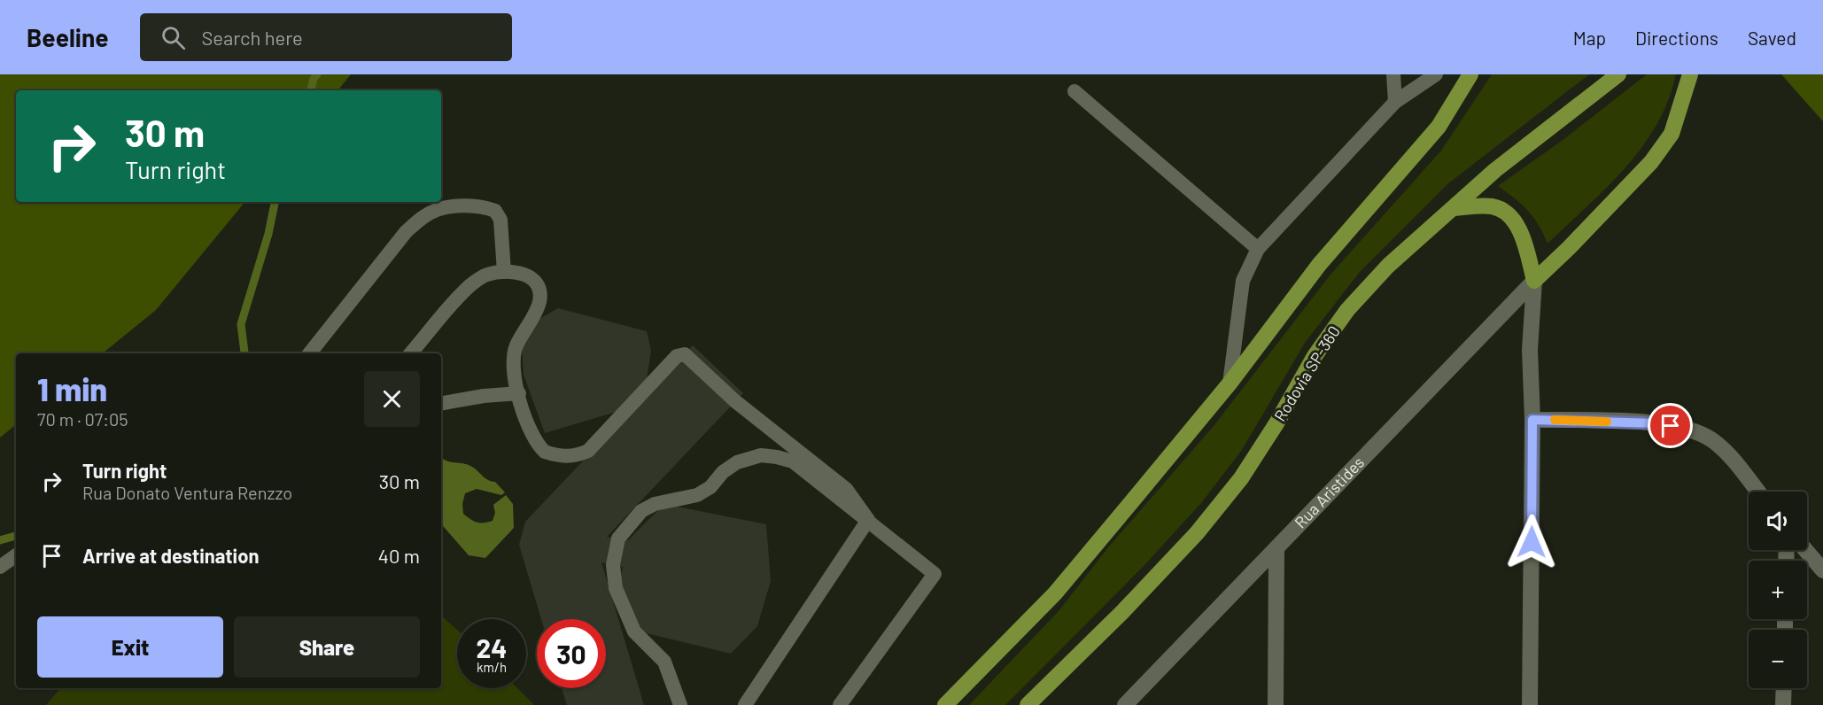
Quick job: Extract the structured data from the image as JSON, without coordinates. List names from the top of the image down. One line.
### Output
{"streets":{"main road":["Rodovia SP-360"],"street":["Rua Aristides"]},"page":{"header":"Beeline","search":"Search here","nav":["Map","Directions","Saved"],"turn":["30 m","Turn right"],"heading":["1 min","70 m · 07:05"],"list":[{"name":"Turn right","note":"Rua Donato Ventura Renzzo","value":"30 m"},{"name":"Arrive at destination","value":"40 m"}],"map_buttons":["+","−"],"buttons":["Exit","Share"],"speed":"24 km/h","limit":"30"}}
